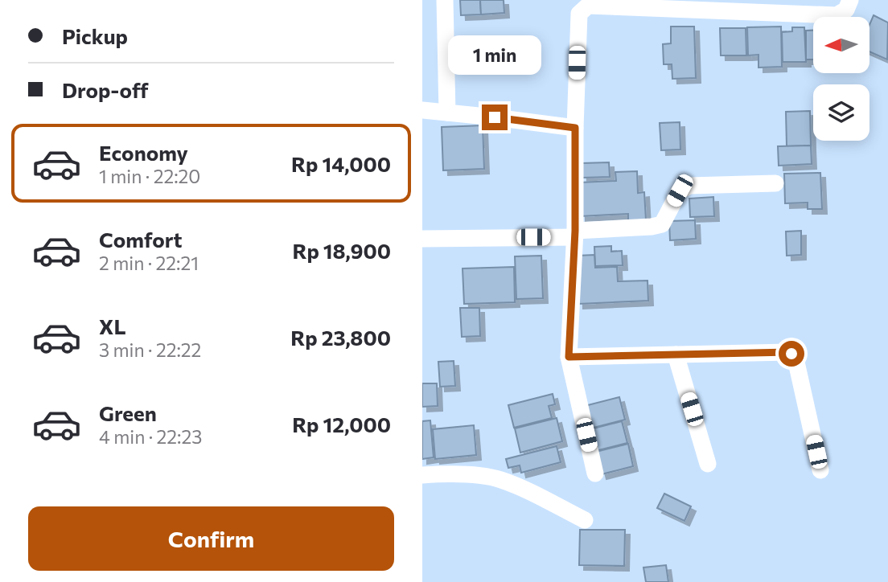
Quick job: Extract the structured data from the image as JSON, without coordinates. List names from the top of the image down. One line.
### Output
{"north":"left","page":{"banner":["Pickup","Drop-off"],"bubble":"1 min","list":[{"name":"Economy","note":"1 min · 22:20","value":"Rp 14,000"},{"name":"Comfort","note":"2 min · 22:21","value":"Rp 18,900"},{"name":"XL","note":"3 min · 22:22","value":"Rp 23,800"},{"name":"Green","note":"4 min · 22:23","value":"Rp 12,000"}],"buttons":"Confirm"}}
